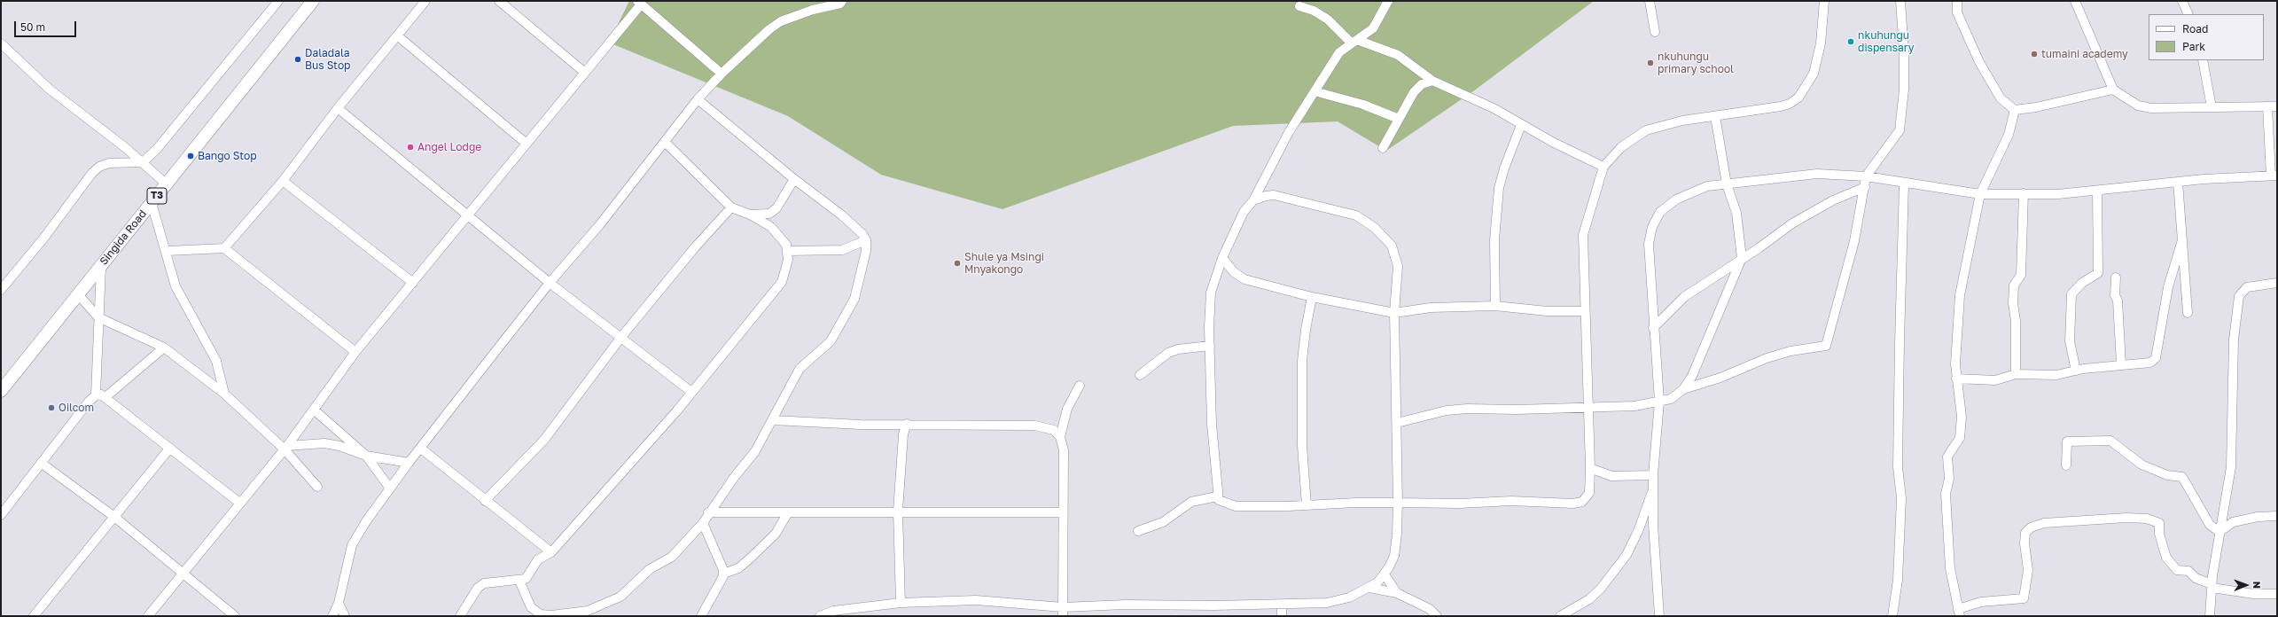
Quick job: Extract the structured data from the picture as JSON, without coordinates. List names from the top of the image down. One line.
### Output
{"streets":{"highway":["T3","Singida Road"]},"places":["nkuhungu dispensary","tumaini academy","Daladala Bus Stop","nkuhungu primary school","Angel Lodge","Bango Stop","Shule ya Msingi Mnyakongo","Oilcom"],"legend":["Road","Park"],"scale_bar":"50 m","north":"right"}
